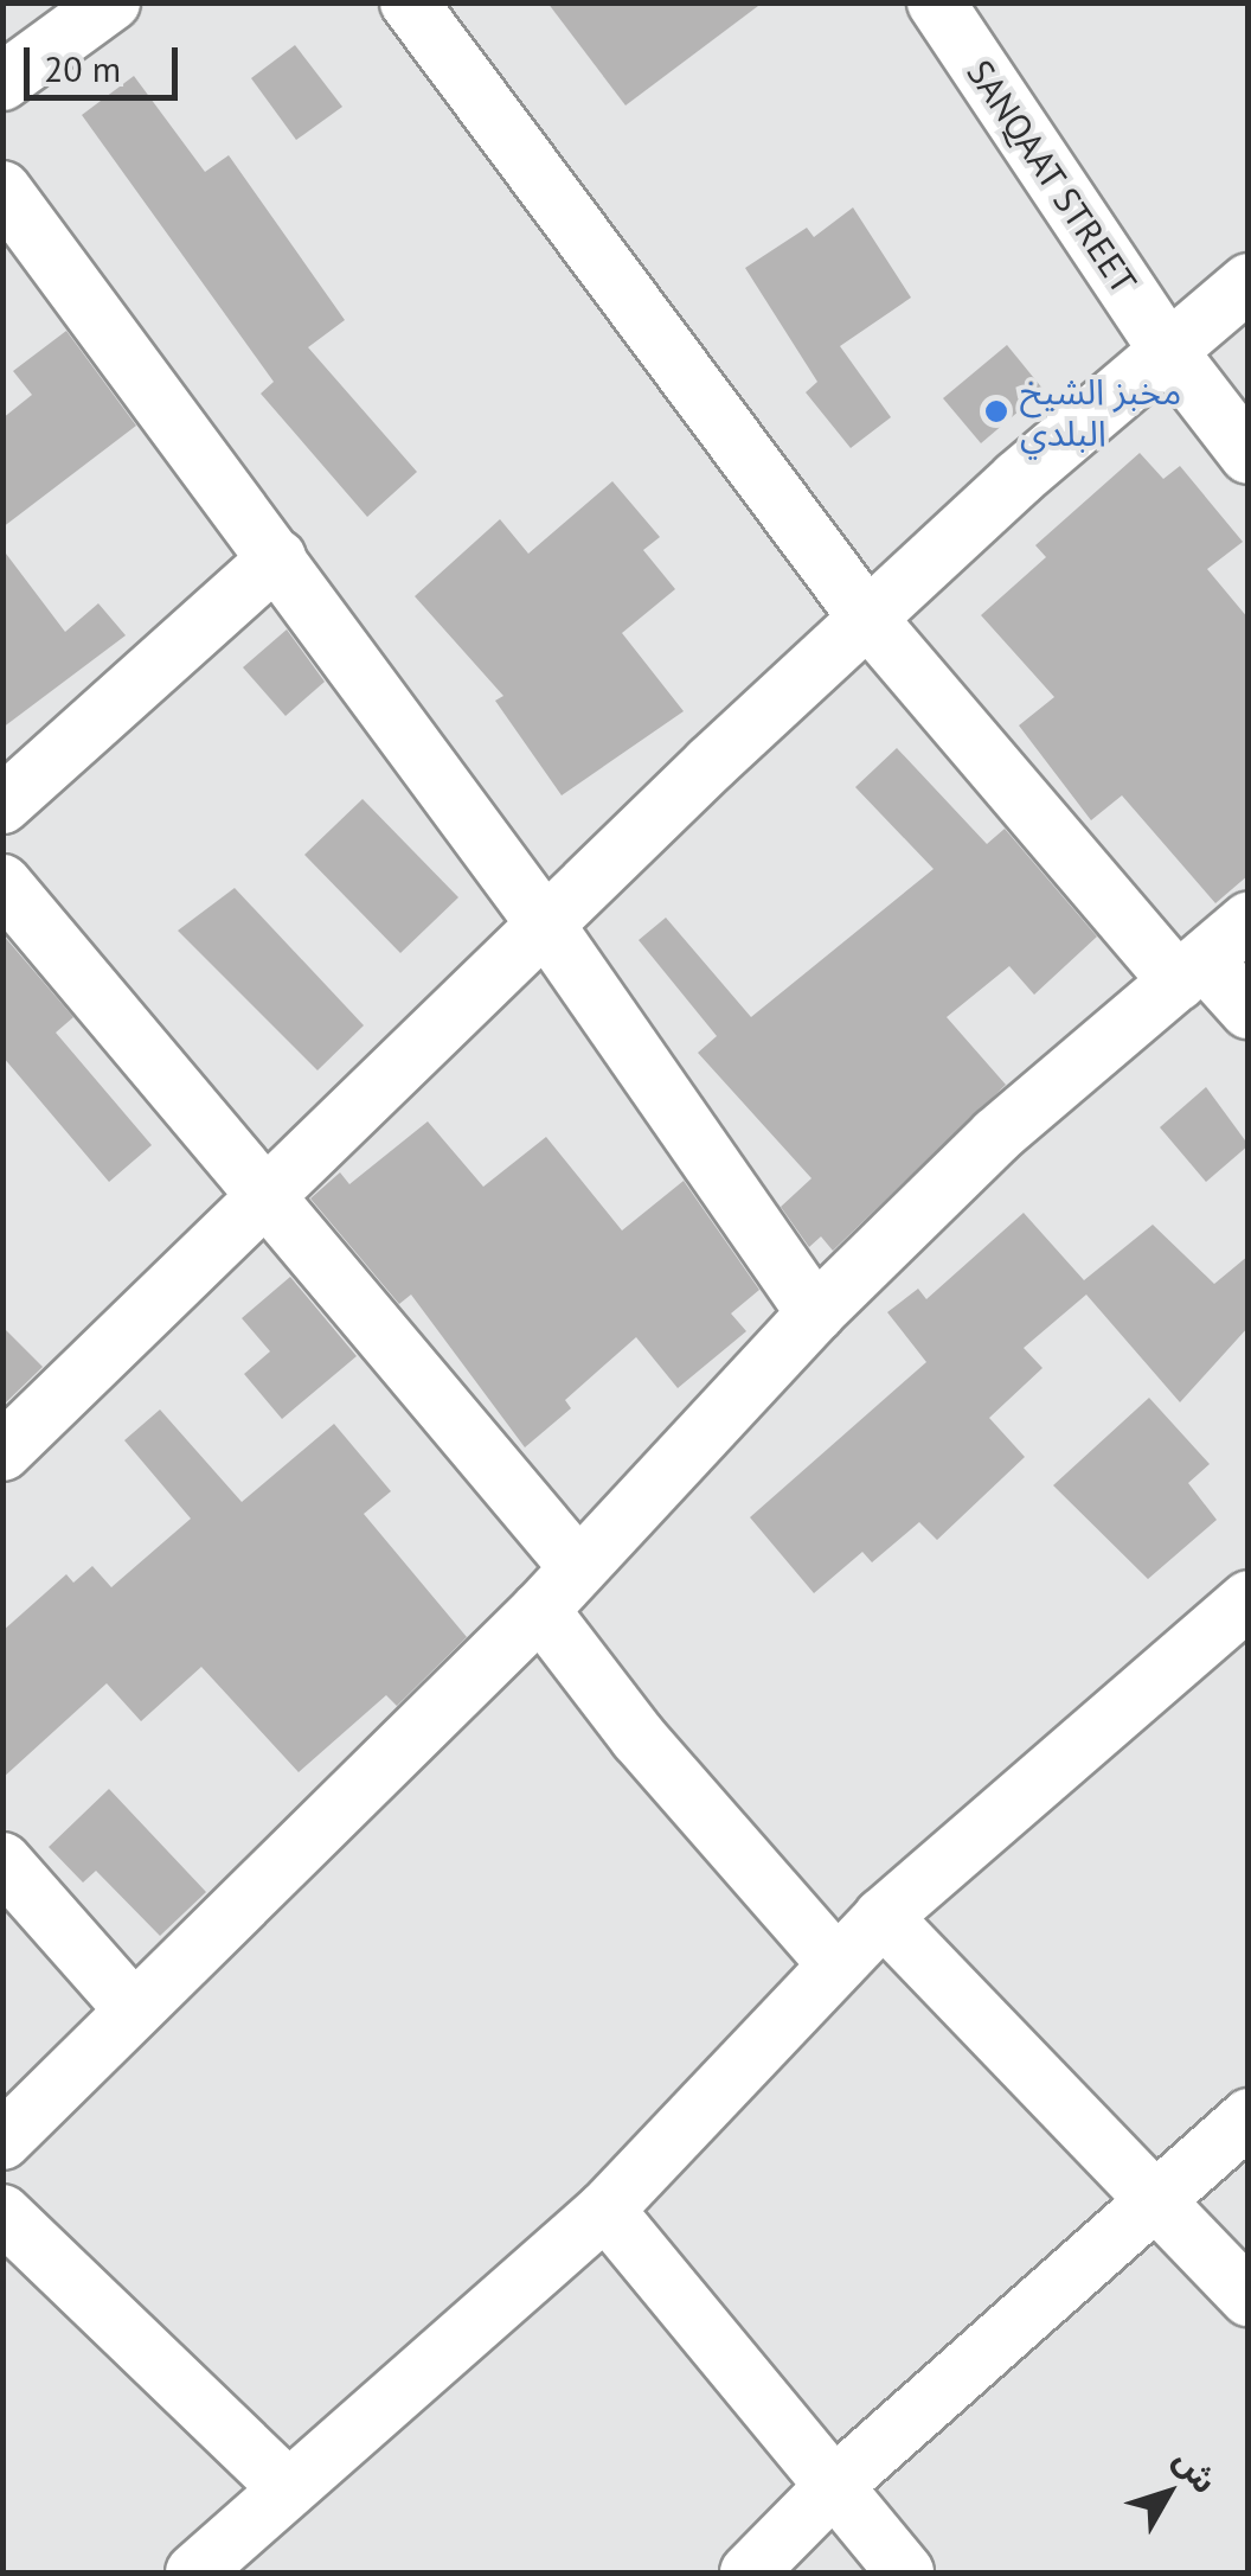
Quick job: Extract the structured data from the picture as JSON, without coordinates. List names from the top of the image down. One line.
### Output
{"streets":{"street":["SANQAAT STREET"]},"places":["مخبز الشيخ البلدي"],"scale_bar":"20 m","north":"top right"}
